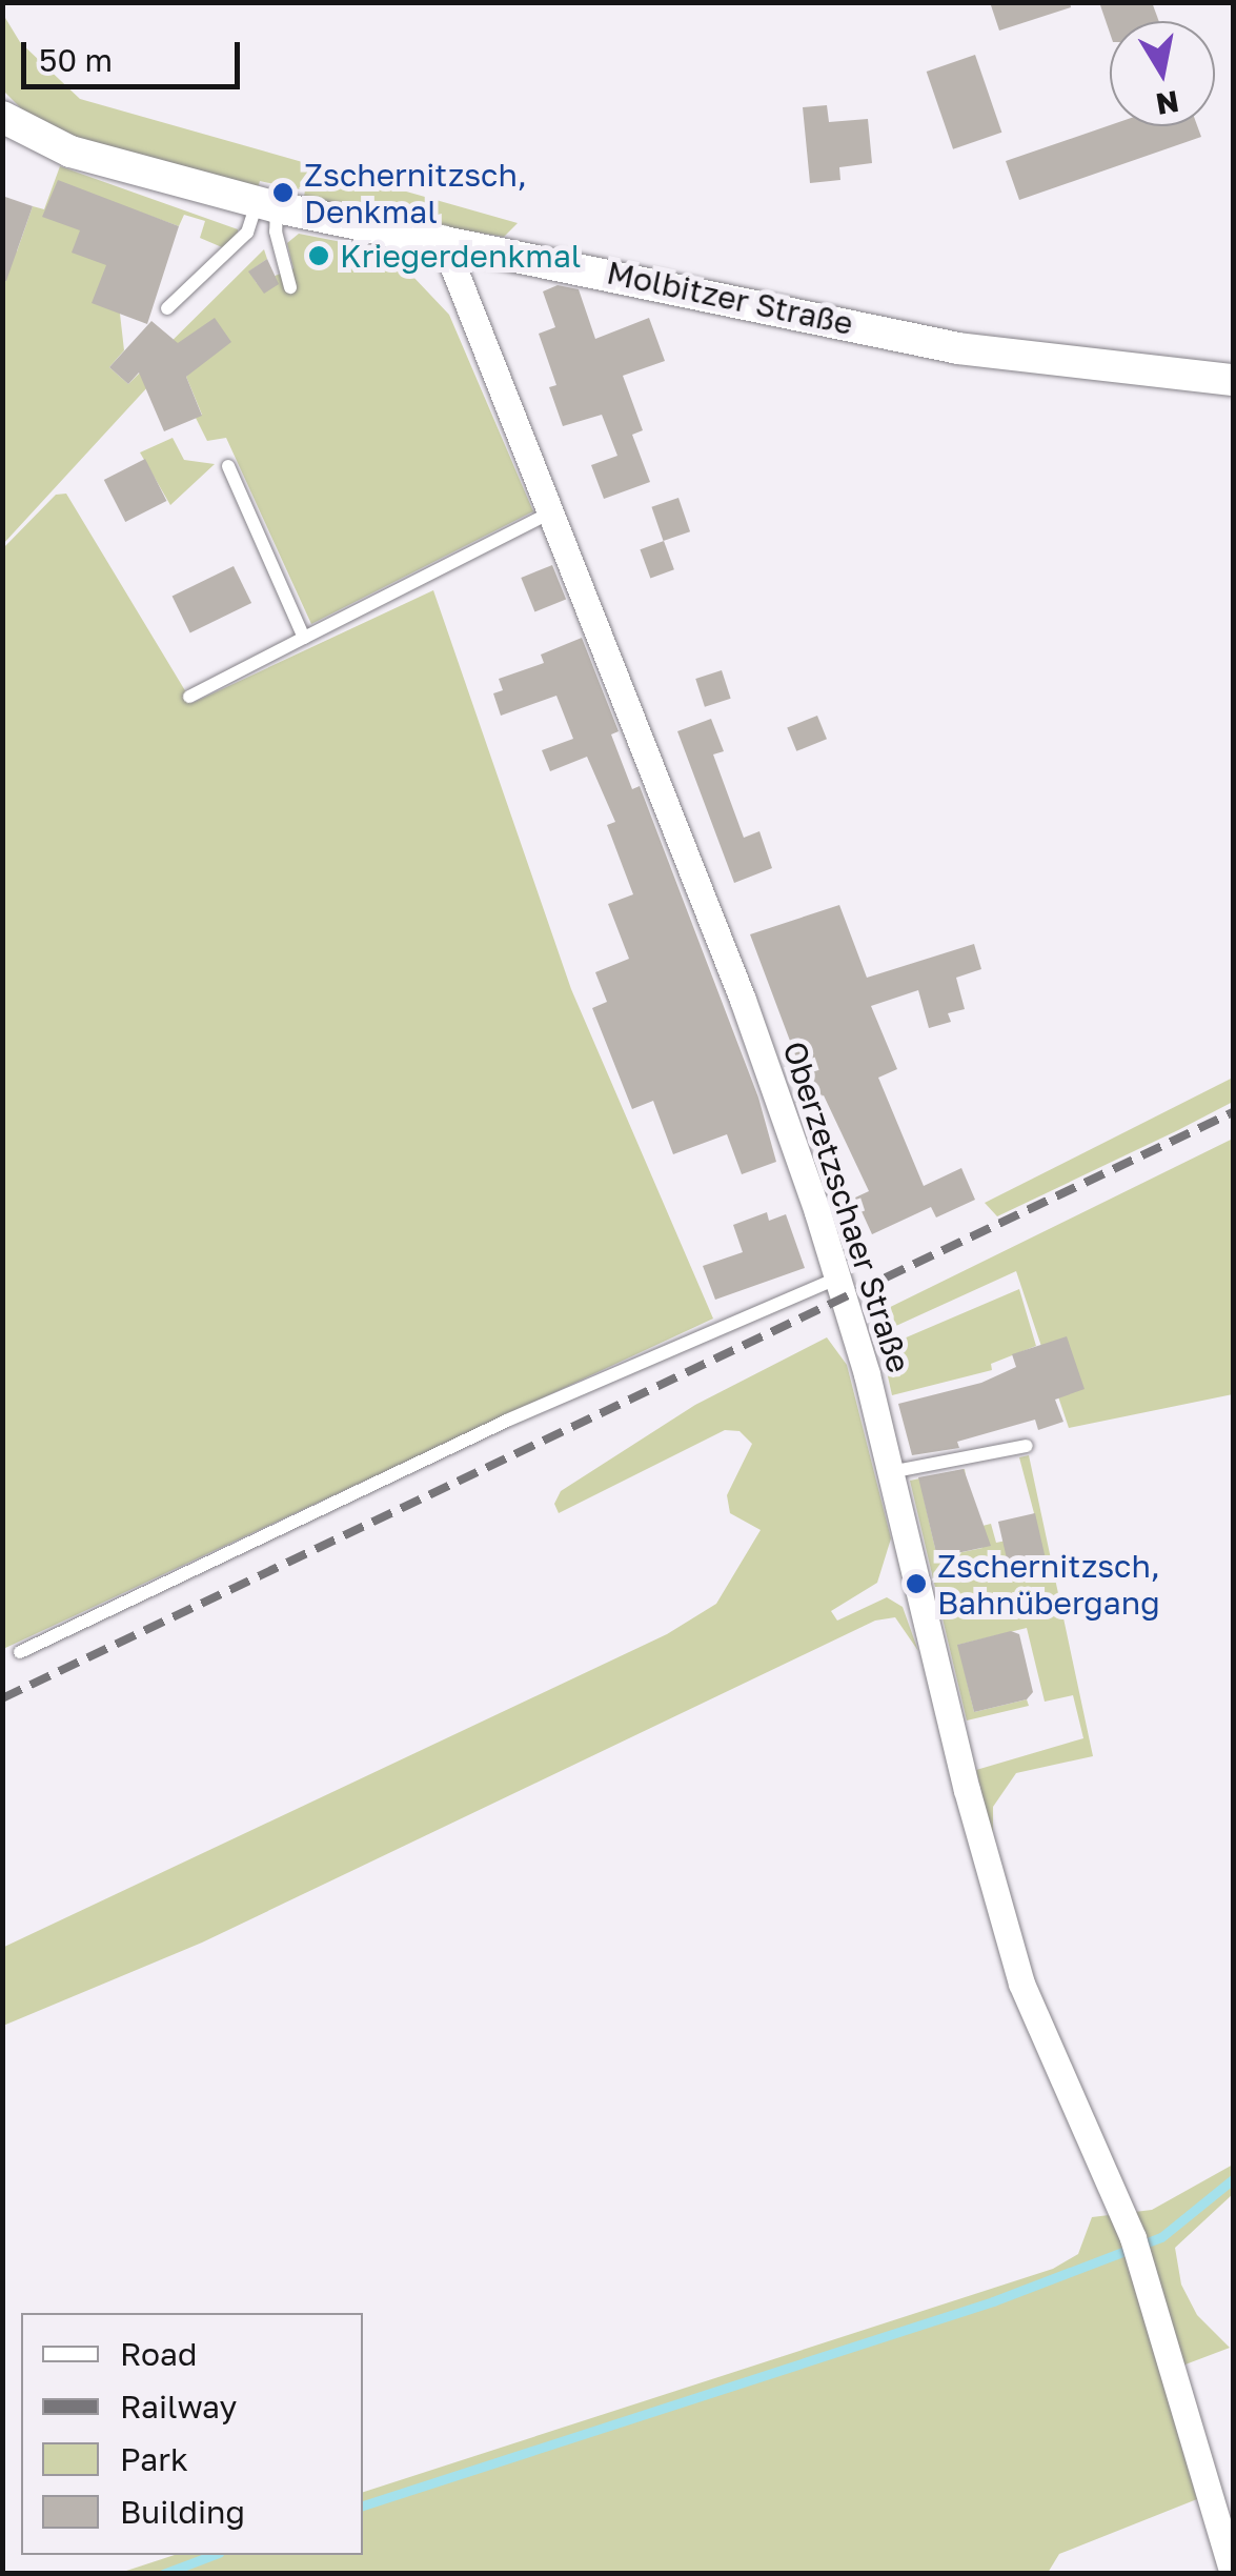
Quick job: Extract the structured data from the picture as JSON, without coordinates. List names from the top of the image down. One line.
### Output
{"streets":{"street":["Molbitzer Straße","Oberzetzschaer Straße"]},"crossings":[["Molbitzer Straße","Oberzetzschaer Straße"]],"places":["Zschernitzsch, Denkmal","Kriegerdenkmal","Zschernitzsch, Bahnübergang"],"legend":["Road","Railway","Park","Building"],"scale_bar":"50 m","north":"bottom"}
